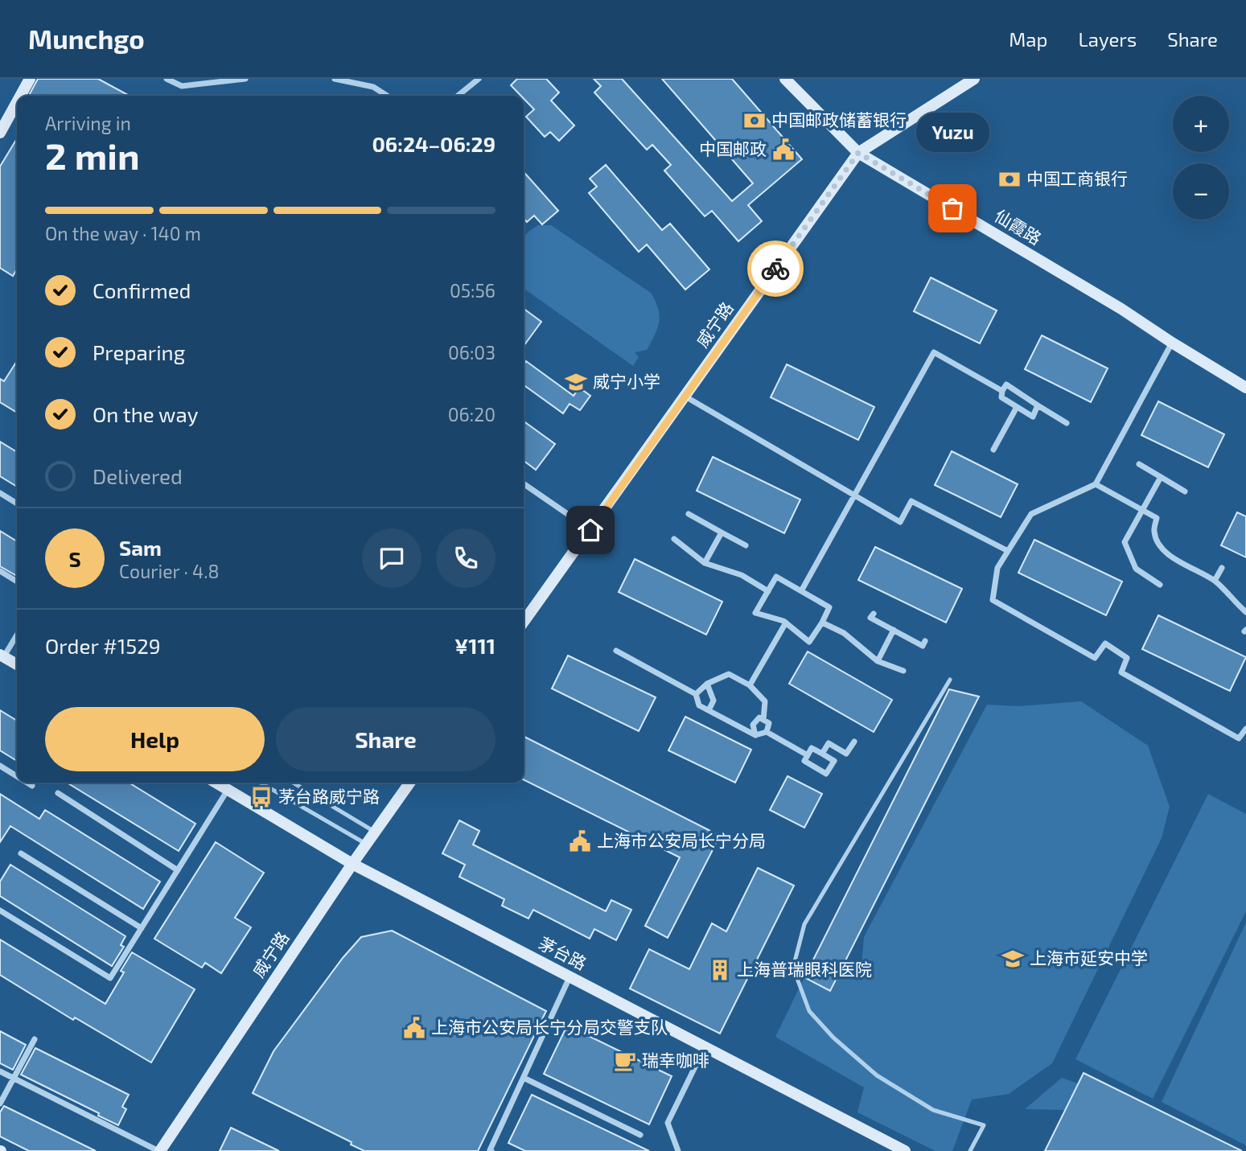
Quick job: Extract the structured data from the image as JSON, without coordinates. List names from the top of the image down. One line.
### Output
{"streets":{"main road":["仙霞路","威宁路","茅台路"]},"crossings":[["仙霞路","威宁路"],["威宁路","茅台路"]],"places":{"bank":["中国邮政储蓄银行","中国工商银行"],"public building":["中国邮政","上海市公安局长宁分局","上海市公安局长宁分局交警支队"],"other":["Yuzu"],"school or university":["威宁小学","上海市延安中学"],"bus stop":["茅台路威宁路"],"building":["上海普瑞眼科医院"],"cafe":["瑞幸咖啡"]},"page":{"header":"Munchgo","nav":["Map","Layers","Share"],"map_buttons":["+","−"],"heading":["2 min","Arriving in","06:24–06:29"],"panel":["Sam","Courier · 4.8","Order #1529","¥111"],"bubble":"Yuzu","bar":"On the way · 140 m","list":[["Confirmed","05:56"],["Preparing","06:03"],["On the way","06:20"],"Delivered"],"round":"S","buttons":["Help","Share"]}}
